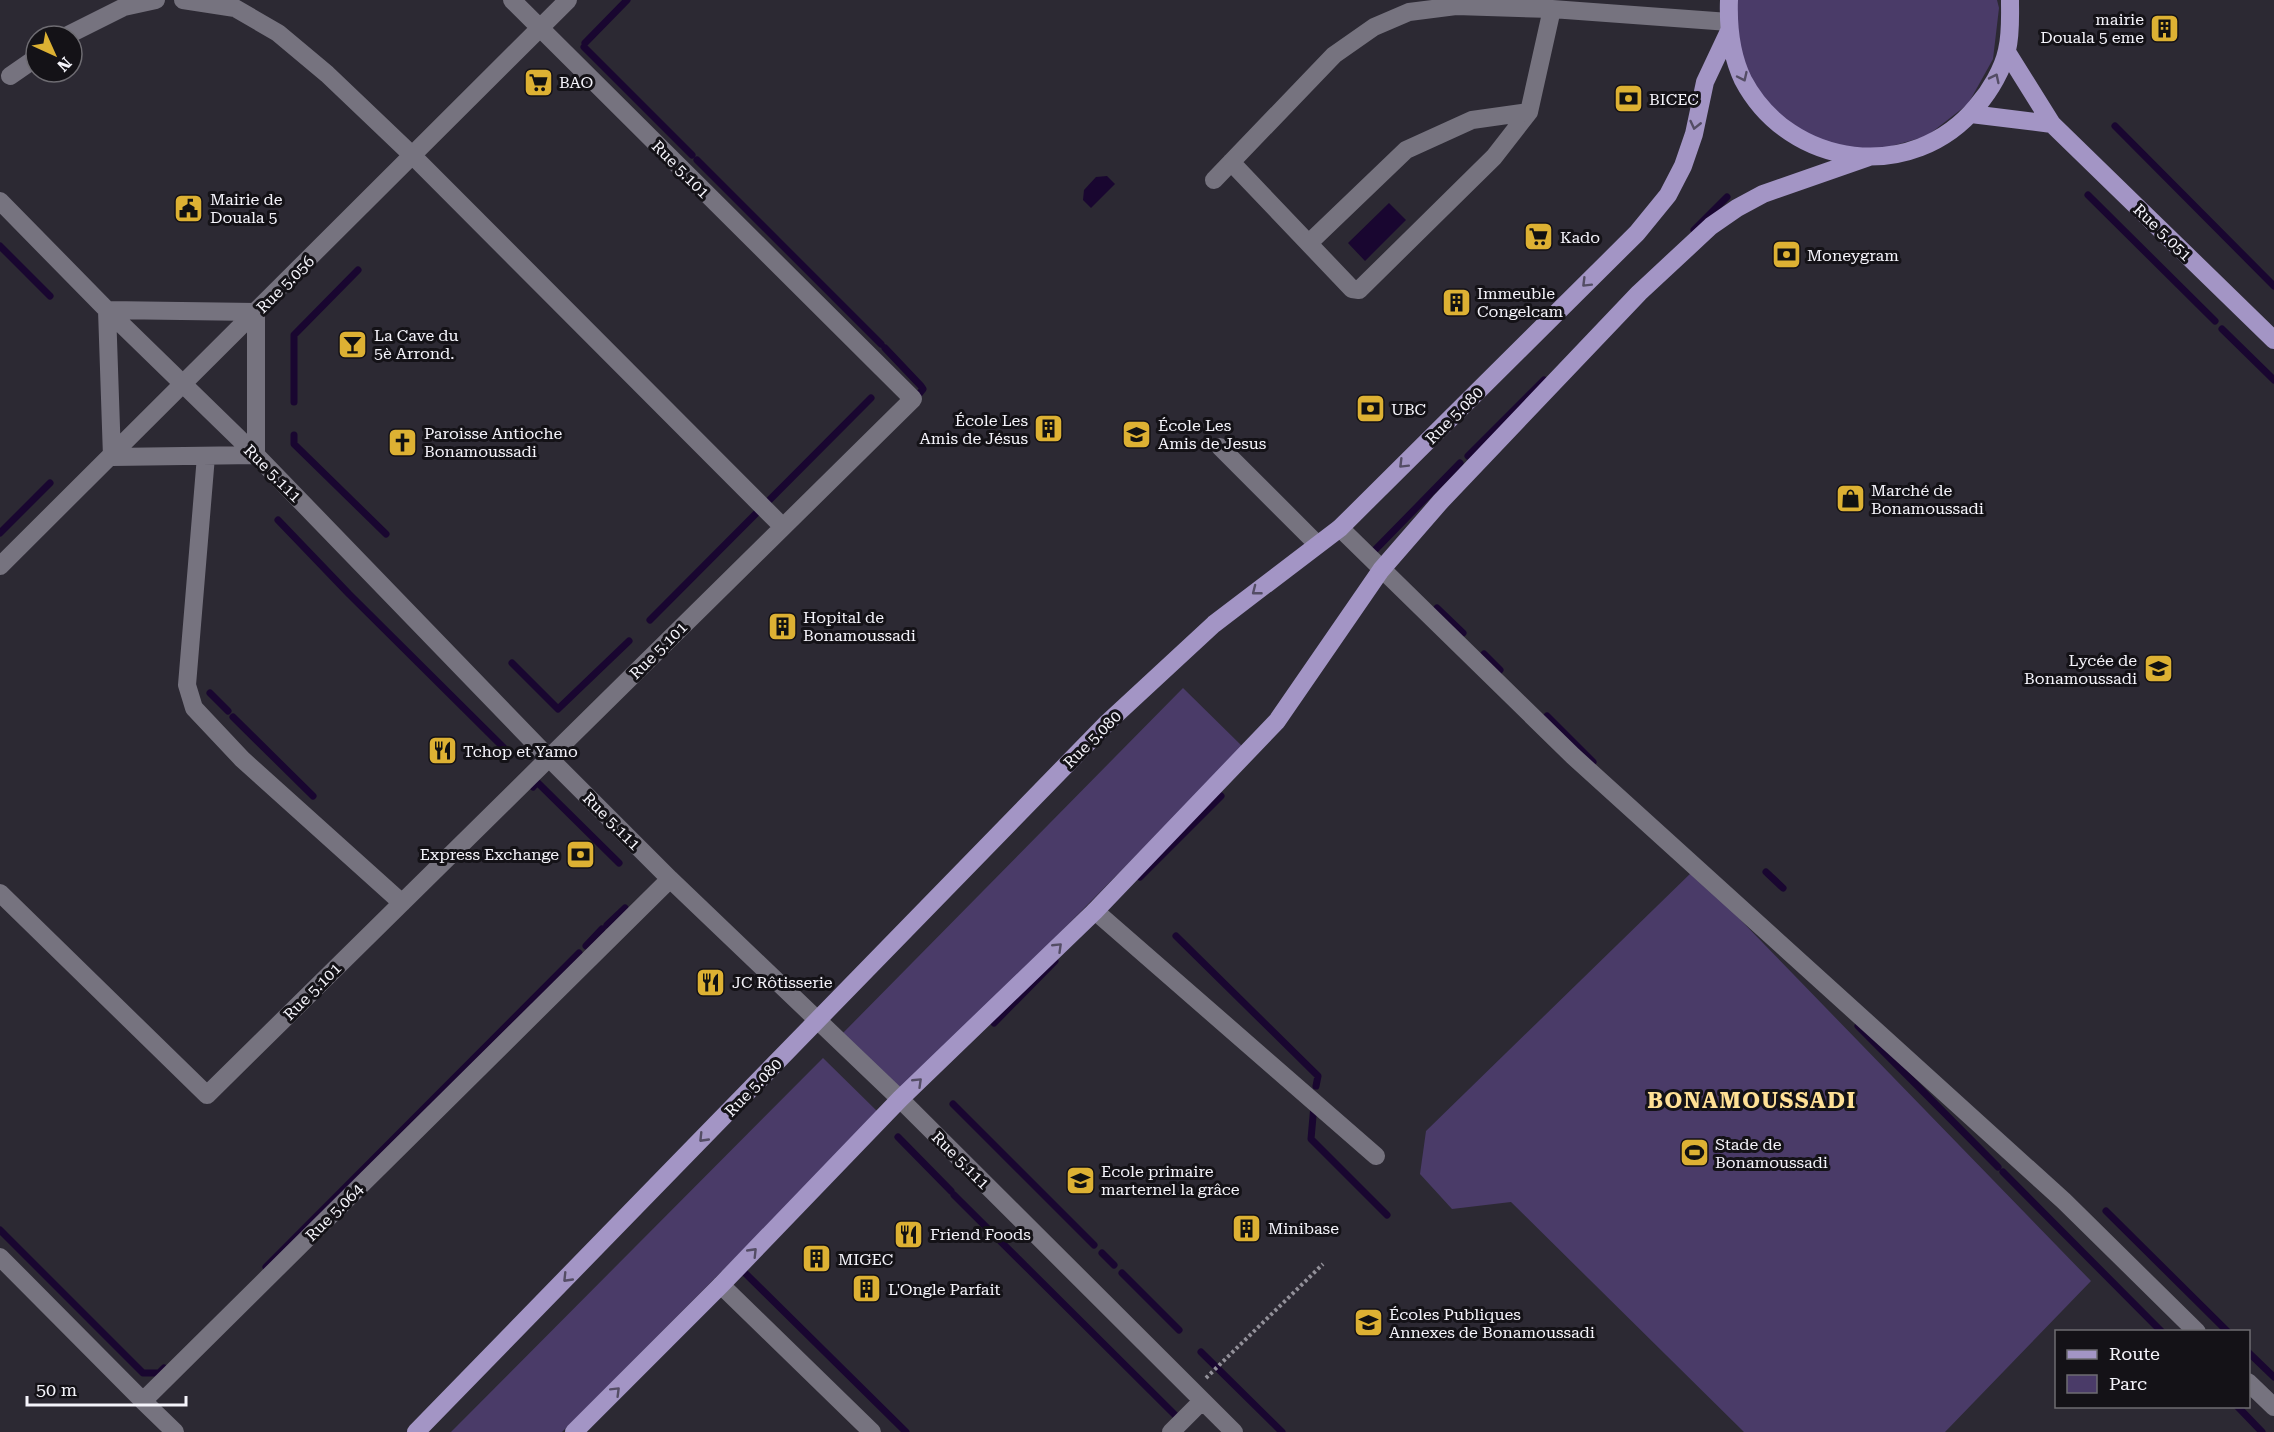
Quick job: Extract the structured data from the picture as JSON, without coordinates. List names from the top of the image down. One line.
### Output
{"streets":{"main road":["Rue 5.051","Rue 5.080"],"street":["Rue 5.101","Rue 5.056","Rue 5.111","Rue 5.064"]},"crossings":[["Rue 5.101","Rue 5.056"],["Rue 5.101","Rue 5.111"],["Rue 5.056","Rue 5.111"],["Rue 5.080","Rue 5.111"],["Rue 5.111","Rue 5.064"]],"districts":["BONAMOUSSADI"],"places":{"building":["mairie Douala 5 eme","Immeuble Congelcam","École Les Amis de Jésus","Hopital de Bonamoussadi","Minibase","MIGEC","L'Ongle Parfait"],"supermarket":["BAO","Kado"],"bank":["BICEC","Moneygram","UBC","Express Exchange"],"public building":["Mairie de Douala 5"],"bar":["La Cave du 5è Arrond."],"school or university":["École Les Amis de Jesus","Lycée de Bonamoussadi","Ecole primaire marternel la grâce","Écoles Publiques Annexes de Bonamoussadi"],"church":["Paroisse Antioche Bonamoussadi"],"shop":["Marché de Bonamoussadi"],"restaurant":["Tchop et Yamo","JC Rôtisserie","Friend Foods"],"sports":["Stade de Bonamoussadi"]},"legend":["Route","Parc"],"scale_bar":"50 m","north":"bottom right"}
